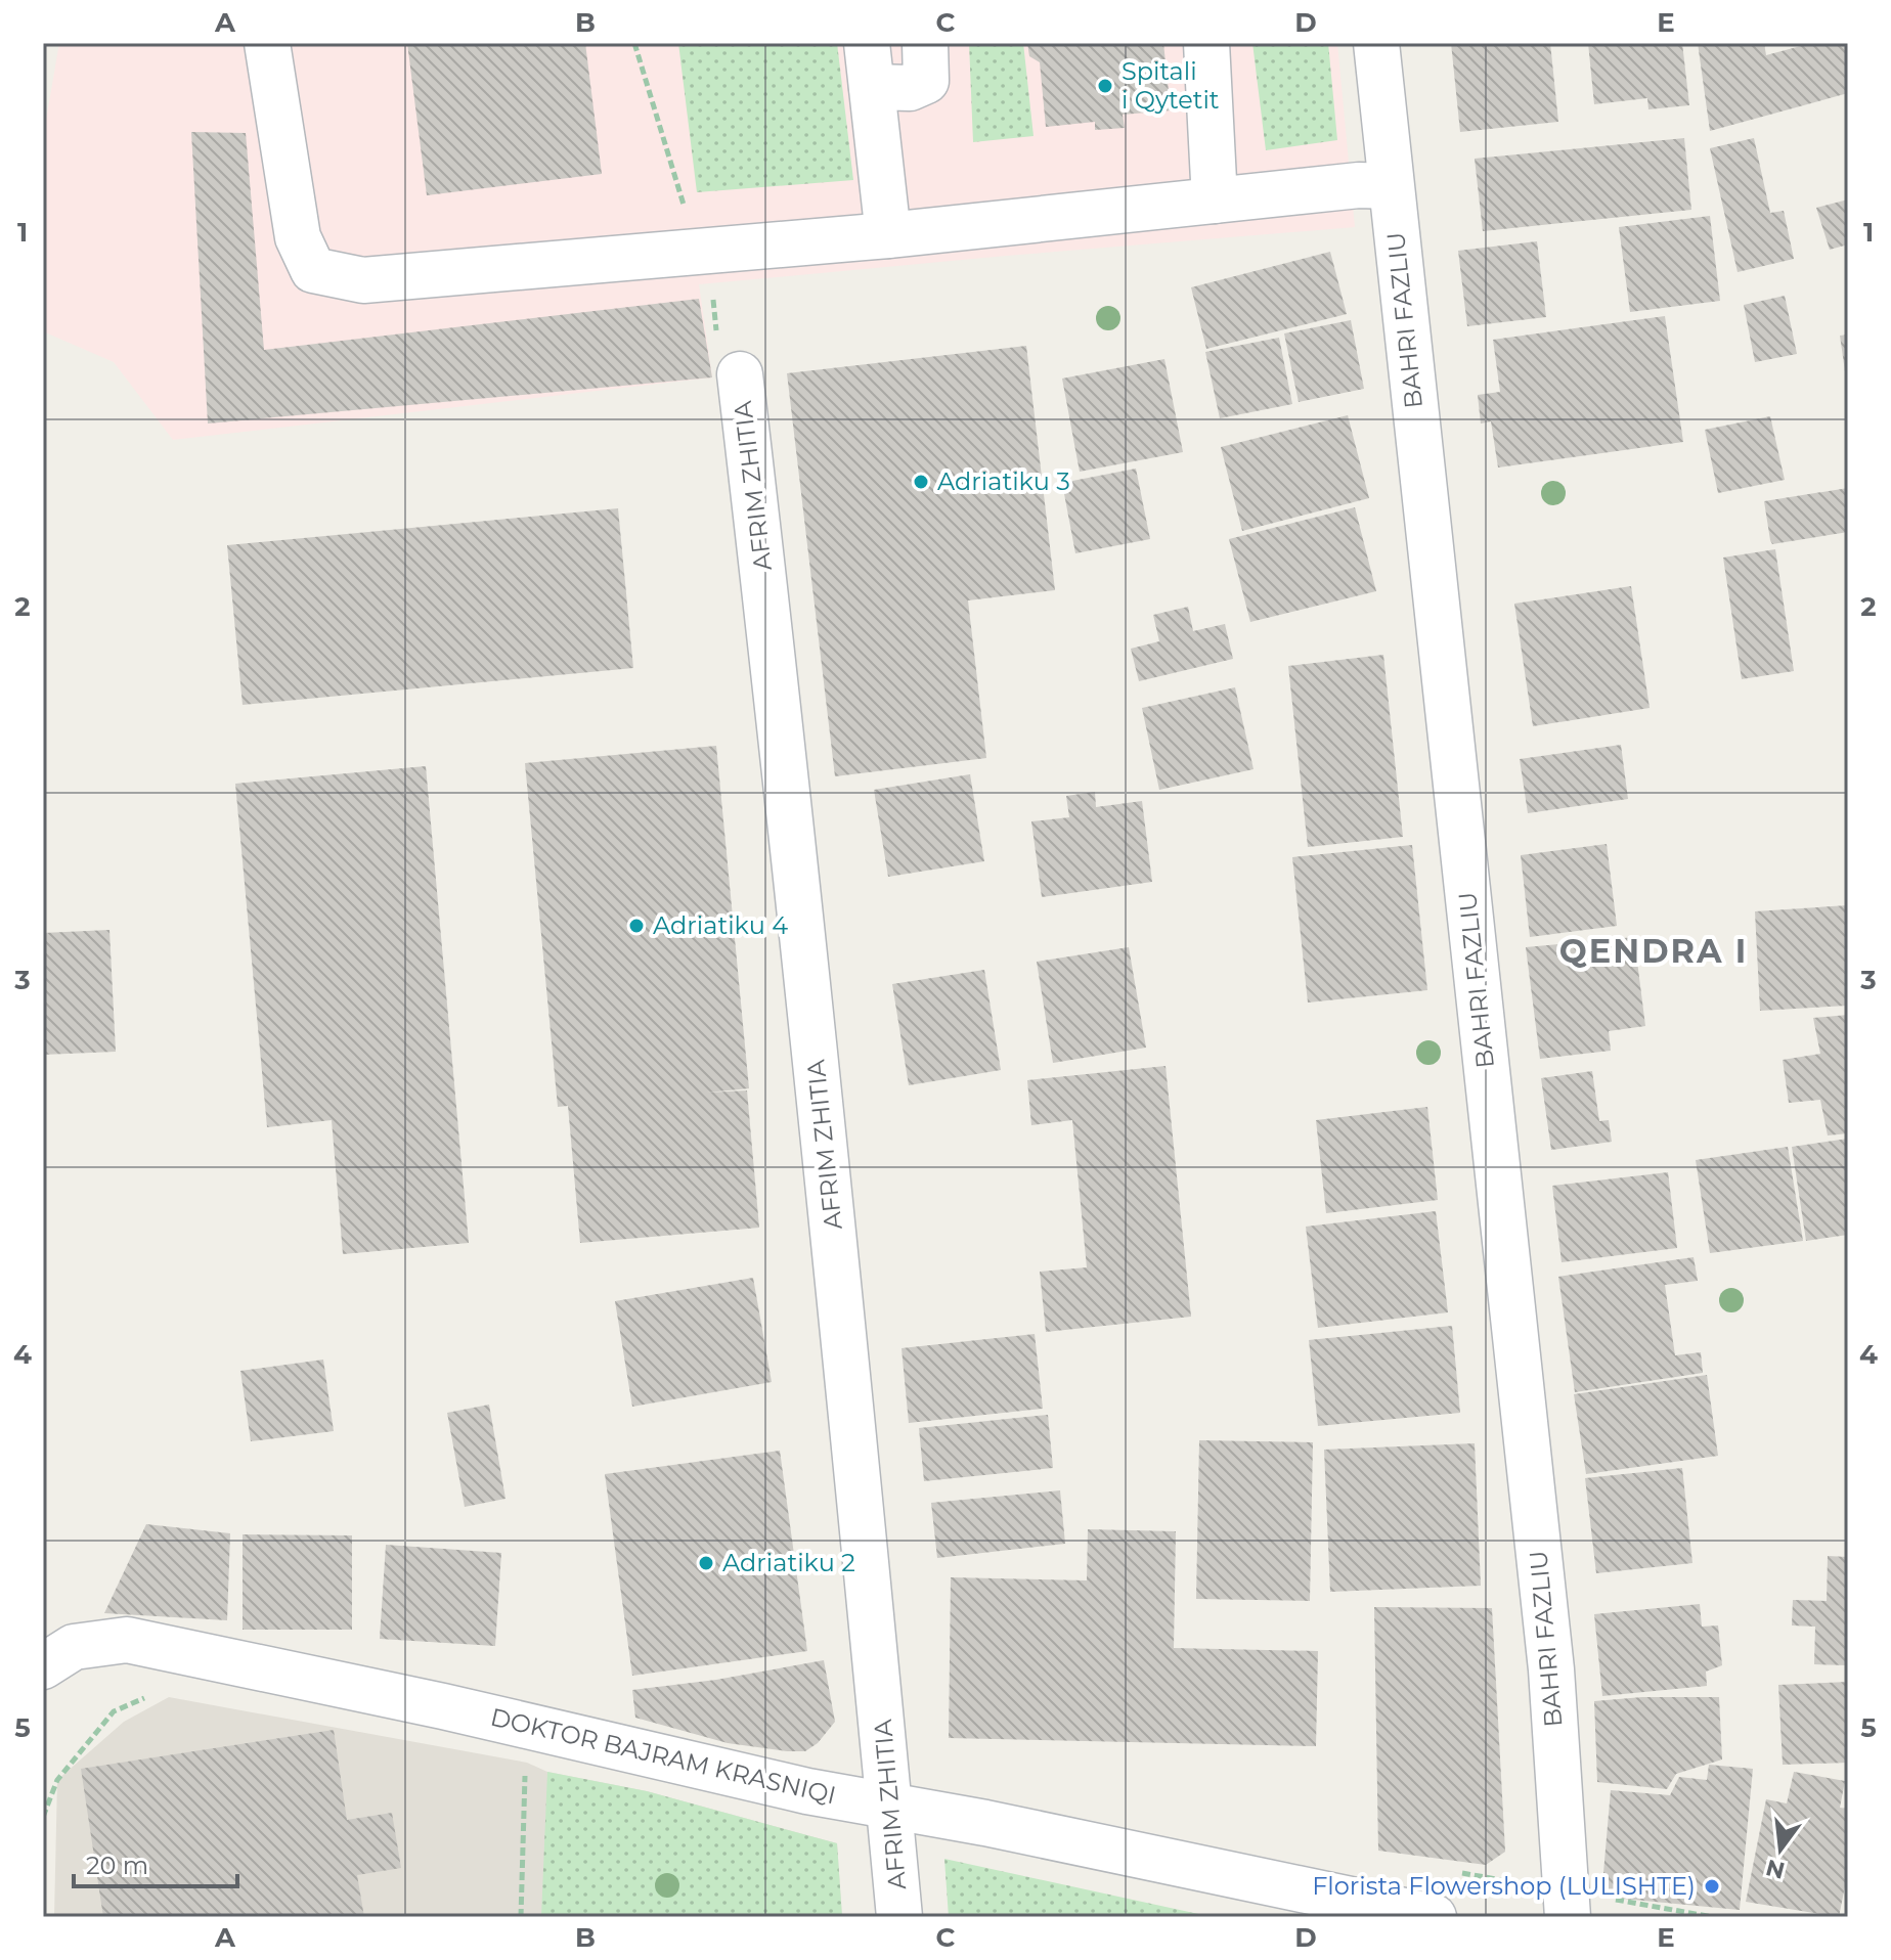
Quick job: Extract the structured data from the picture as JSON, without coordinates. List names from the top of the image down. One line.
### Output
{"streets":{"street":["BAHRI FAZLIU","AFRIM ZHITIA","DOKTOR BAJRAM KRASNIQI"]},"crossings":[["AFRIM ZHITIA","DOKTOR BAJRAM KRASNIQI"]],"districts":["QENDRA I"],"places":["Spitali i Qytetit","Adriatiku 3","Adriatiku 4","Adriatiku 2","Florista Flowershop (LULISHTE)"],"scale_bar":"20 m","north":"bottom","grid":{"columns":["A","B","C","D","E"],"rows":["1","2","3","4","5"]}}
